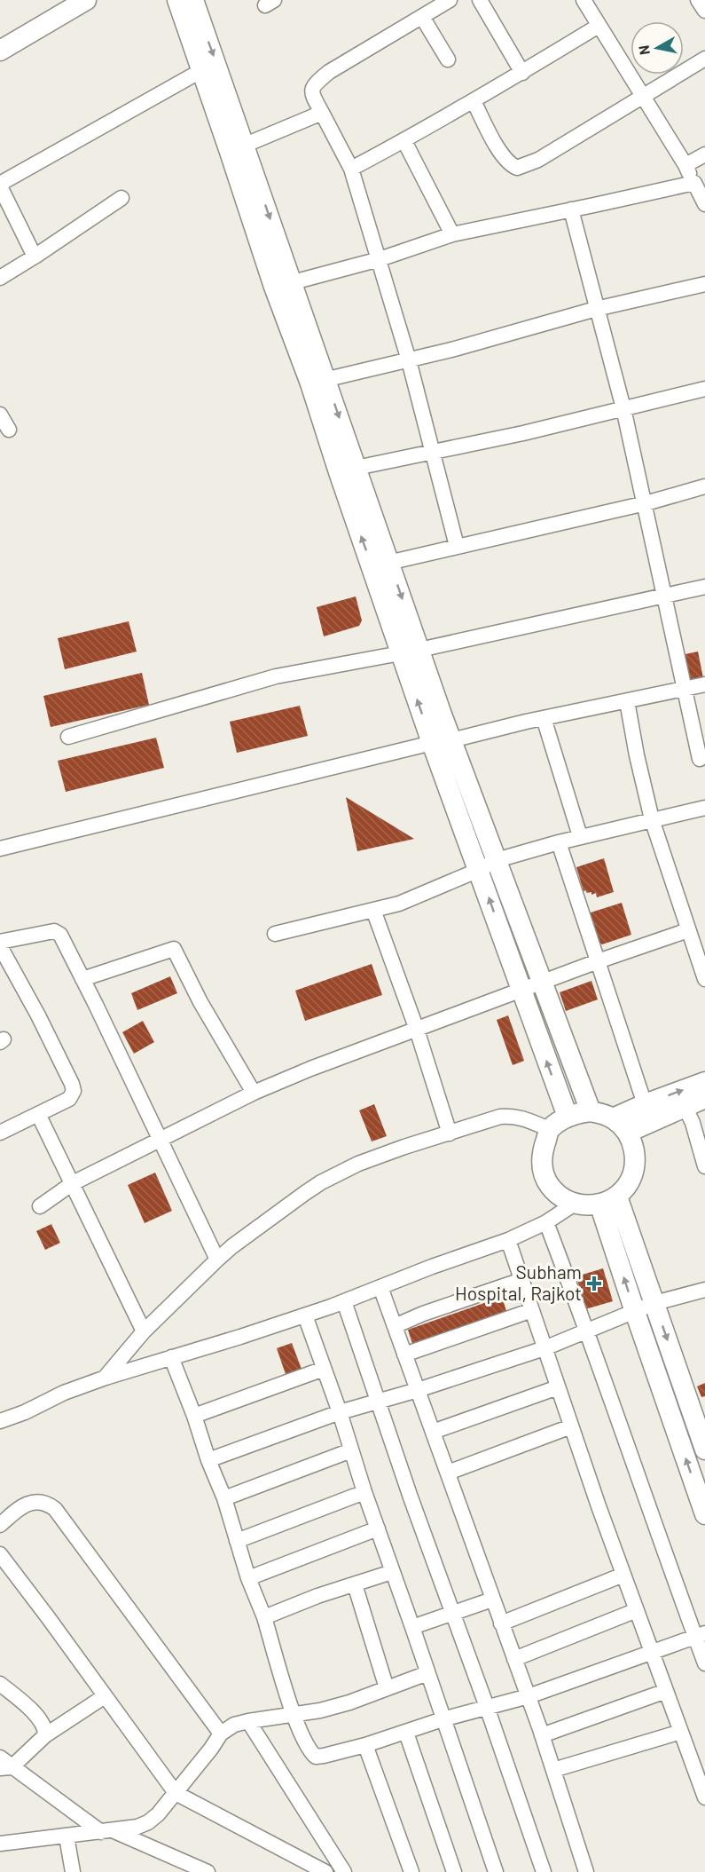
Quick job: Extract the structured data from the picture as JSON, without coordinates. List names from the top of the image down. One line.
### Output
{"places":{"health":["Subham Hospital, Rajkot"]},"north":"left"}
